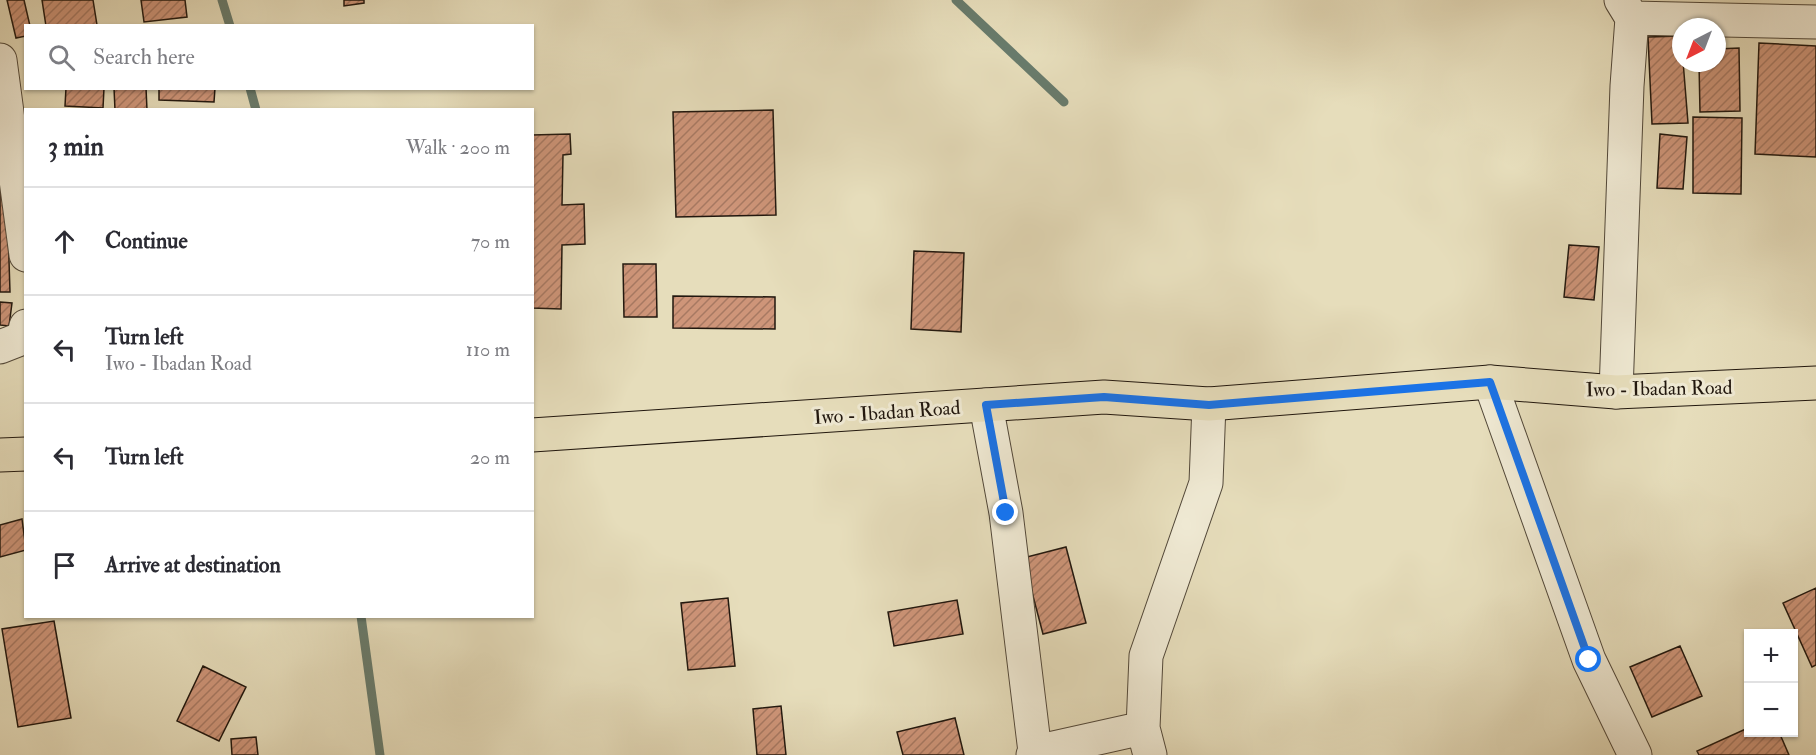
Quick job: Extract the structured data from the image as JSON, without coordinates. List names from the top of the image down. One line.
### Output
{"streets":{"main road":["Iwo - Ibadan Road"]},"north":"bottom left","page":{"search":"Search here","heading":["3 min","Walk · 200 m"],"list":[["Continue","70 m"],["Turn left","Iwo - Ibadan Road","110 m"],["Turn left","20 m"],"Arrive at destination"],"map_buttons":["+","−"]}}
